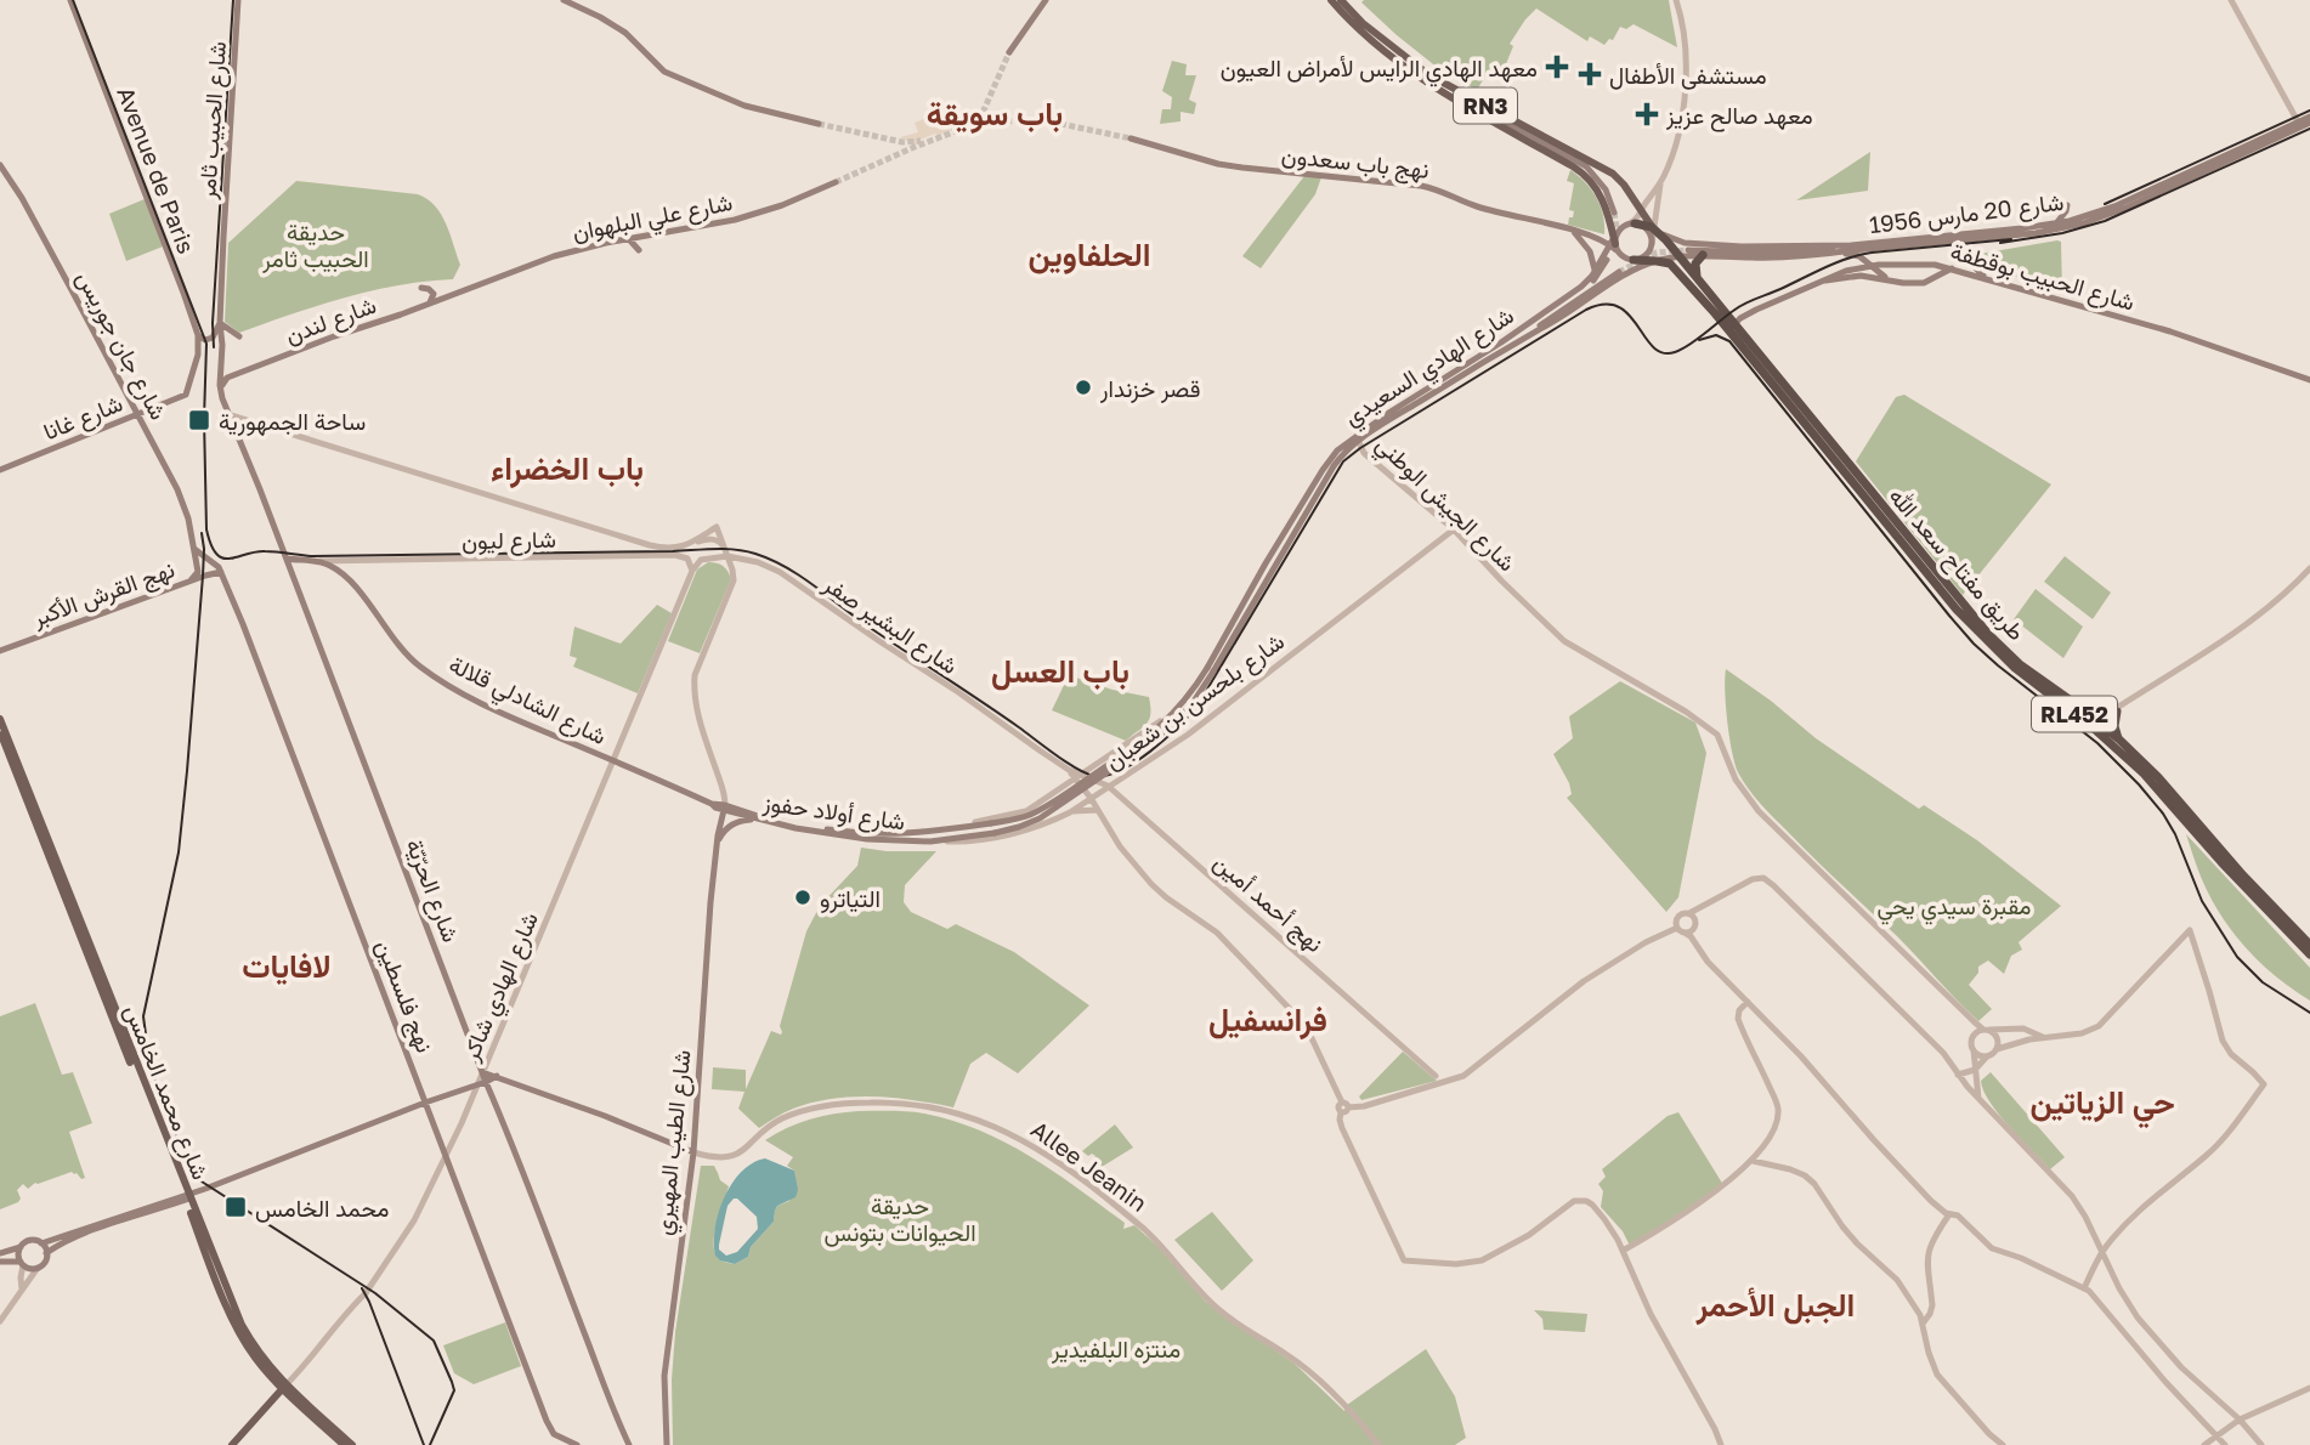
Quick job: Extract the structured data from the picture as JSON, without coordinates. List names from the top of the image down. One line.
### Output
{"streets":{"highway":["طريق مفتاح سعد الله","RL452"],"main road":["RN3","شارع الحبيب ثامر","نهج باب سعدون","Avenue de Paris","شارع 20 مارس 1956","شارع علي البلهوان","شارع الحبيب بوقطفة","شارع لندن","شارع جان جوريس","شارع الهادي السعيدي","شارع غانا","نهج القرش الأكبر","شارع الشادلي قلالة","شارع أولاد حفوز","شارع الحرّيّة","نهج فلسطين","شارع محمد الخامس","شارع الطيب المهيري"],"street":["شارع الجيش الوطني","شارع ليون","شارع البشير صفر","شارع بلحسن بن شعبان","نهج أحمد أمين","شارع الهادي شاكر","Allee Jeanin"]},"crossings":[["RN3","نهج باب سعدون"],["RN3","شارع 20 مارس 1956"],["RN3","شارع الهادي السعيدي"],["RN3","طريق مفتاح سعد الله"],["شارع الحبيب ثامر","شارع الحرّيّة"],["نهج باب سعدون","شارع 20 مارس 1956"],["نهج باب سعدون","شارع الهادي السعيدي"],["نهج باب سعدون","طريق مفتاح سعد الله"],["Avenue de Paris","شارع غانا"],["شارع 20 مارس 1956","شارع الهادي السعيدي"],["شارع 20 مارس 1956","طريق مفتاح سعد الله"],["شارع علي البلهوان","شارع لندن"],["شارع الحبيب بوقطفة","طريق مفتاح سعد الله"],["شارع لندن","شارع الحرّيّة"],["شارع جان جوريس","شارع غانا"],["شارع الهادي السعيدي","شارع الجيش الوطني"],["شارع الهادي السعيدي","طريق مفتاح سعد الله"],["شارع الهادي السعيدي","شارع أولاد حفوز"],["شارع الجيش الوطني","شارع بلحسن بن شعبان"],["شارع ليون","شارع الشادلي قلالة"],["شارع ليون","شارع الهادي شاكر"],["نهج القرش الأكبر","نهج فلسطين"],["شارع البشير صفر","شارع الحرّيّة"],["شارع البشير صفر","نهج أحمد أمين"],["شارع البشير صفر","شارع الطيب المهيري"],["شارع الشادلي قلالة","شارع أولاد حفوز"],["شارع الشادلي قلالة","شارع الهادي شاكر"],["شارع بلحسن بن شعبان","شارع أولاد حفوز"],["شارع بلحسن بن شعبان","نهج أحمد أمين"],["شارع أولاد حفوز","نهج أحمد أمين"],["شارع أولاد حفوز","شارع الطيب المهيري"],["شارع الحرّيّة","شارع الهادي شاكر"],["شارع الهادي شاكر","نهج فلسطين"],["شارع الهادي شاكر","شارع محمد الخامس"],["شارع الطيب المهيري","Allee Jeanin"]],"districts":["باب سويقة","الحلفاوين","باب الخضراء","باب العسل","لافايات","فرانسفيل","حي الزياتين","الجبل الأحمر"],"parks":["حديقة الحبيب ثامر","مقبرة سيدي يحي","حديقة الحيوانات بتونس","منتزه البلفيدير"],"places":{"health":["معهد الهادي الرايس لأمراض العيون","مستشفى الأطفال","معهد صالح عزيز"],"other":["قصر خزندار","التياترو"],"transit":["ساحة الجمهورية","محمد الخامس"]}}
